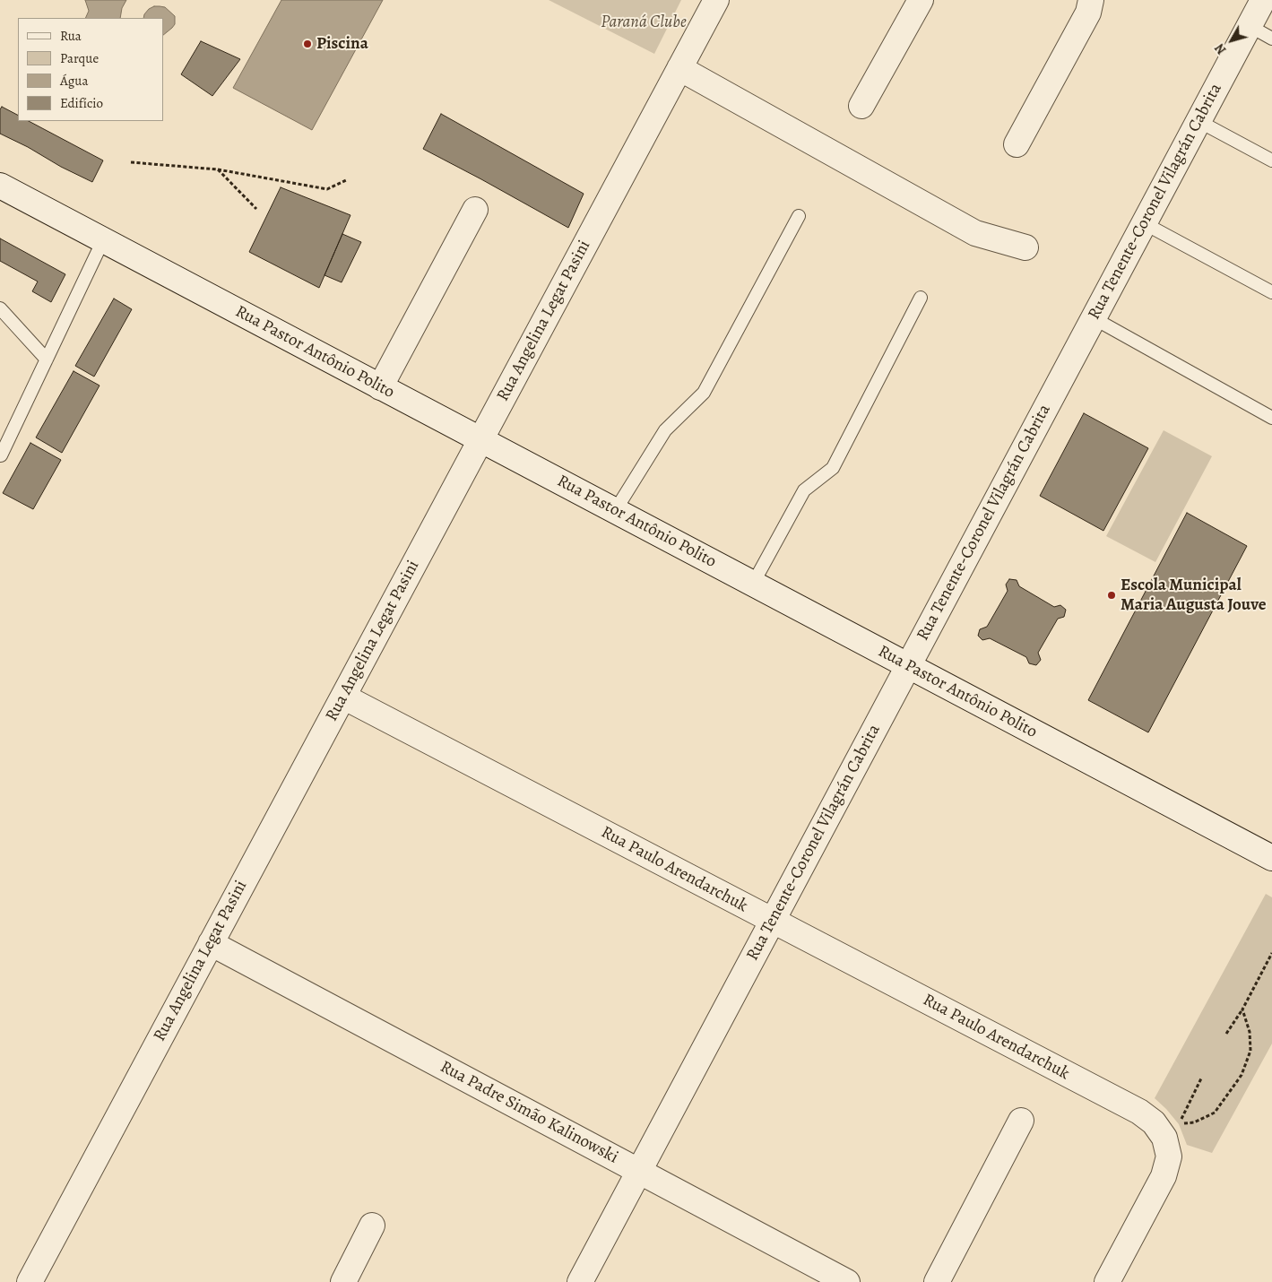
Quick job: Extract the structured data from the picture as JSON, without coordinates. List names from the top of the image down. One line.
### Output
{"streets":{"street":["Rua Tenente-Coronel Vilagrán Cabrita","Rua Angelina Legat Pasini","Rua Pastor Antônio Polito","Rua Paulo Arendarchuk","Rua Padre Simão Kalinowski"]},"crossings":[["Rua Tenente-Coronel Vilagrán Cabrita","Rua Pastor Antônio Polito"],["Rua Tenente-Coronel Vilagrán Cabrita","Rua Paulo Arendarchuk"],["Rua Tenente-Coronel Vilagrán Cabrita","Rua Padre Simão Kalinowski"],["Rua Angelina Legat Pasini","Rua Pastor Antônio Polito"],["Rua Angelina Legat Pasini","Rua Paulo Arendarchuk"],["Rua Angelina Legat Pasini","Rua Padre Simão Kalinowski"]],"parks":["Paraná Clube"],"places":["Piscina","Escola Municipal Maria Augusta Jouve"],"legend":["Rua","Parque","Água","Edifício"],"north":"bottom left"}
